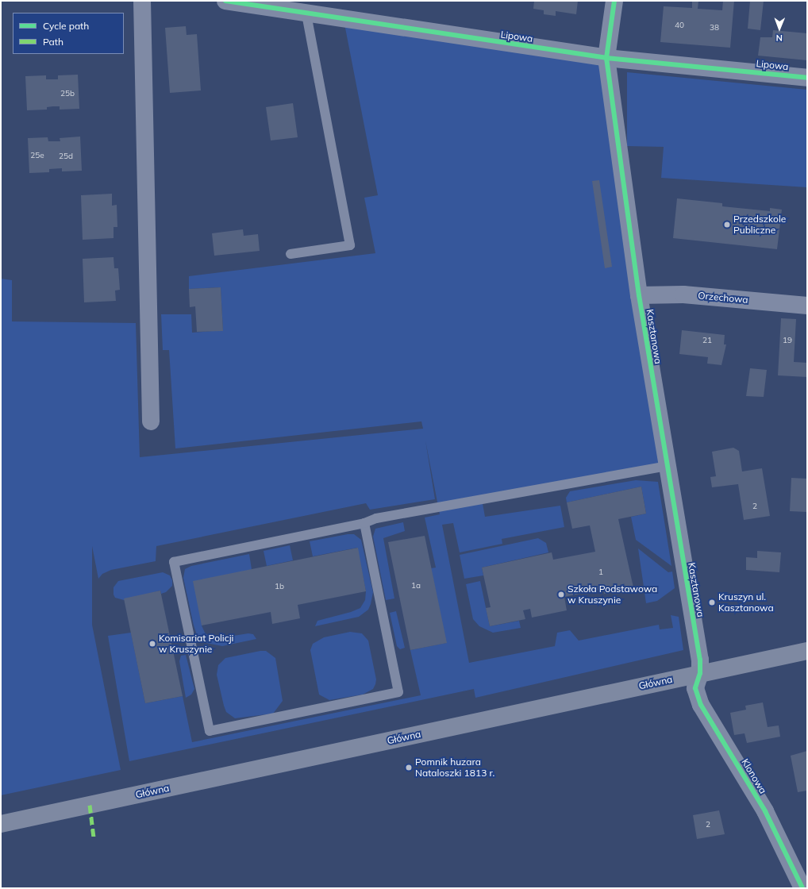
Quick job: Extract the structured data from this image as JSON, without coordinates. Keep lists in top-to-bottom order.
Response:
{
  "streets": {
    "main road": ["Główna"],
    "street": [
      "Lipowa",
      "Orzechowa",
      "Kasztanowa",
      "Klonowa"
    ]
  },
  "crossings": [
    ["Lipowa", "Kasztanowa"],
    ["Orzechowa", "Kasztanowa"],
    ["Kasztanowa", "Główna"],
    ["Kasztanowa", "Klonowa"],
    ["Główna", "Klonowa"]
  ],
  "places": [
    "Przedszkole Publiczne",
    "Szkoła Podstawowa w Kruszynie",
    "Kruszyn ul. Kasztanowa",
    "Komisariat Policji w Kruszynie",
    "Pomnik huzara Nataloszki 1813 r."
  ],
  "house_numbers": [
    "40",
    "38",
    "25b",
    "25e",
    "25d",
    "21",
    "19",
    "2",
    "1",
    "1a",
    "1b",
    "2"
  ],
  "legend": ["Cycle path", "Path"],
  "north": "bottom"
}
